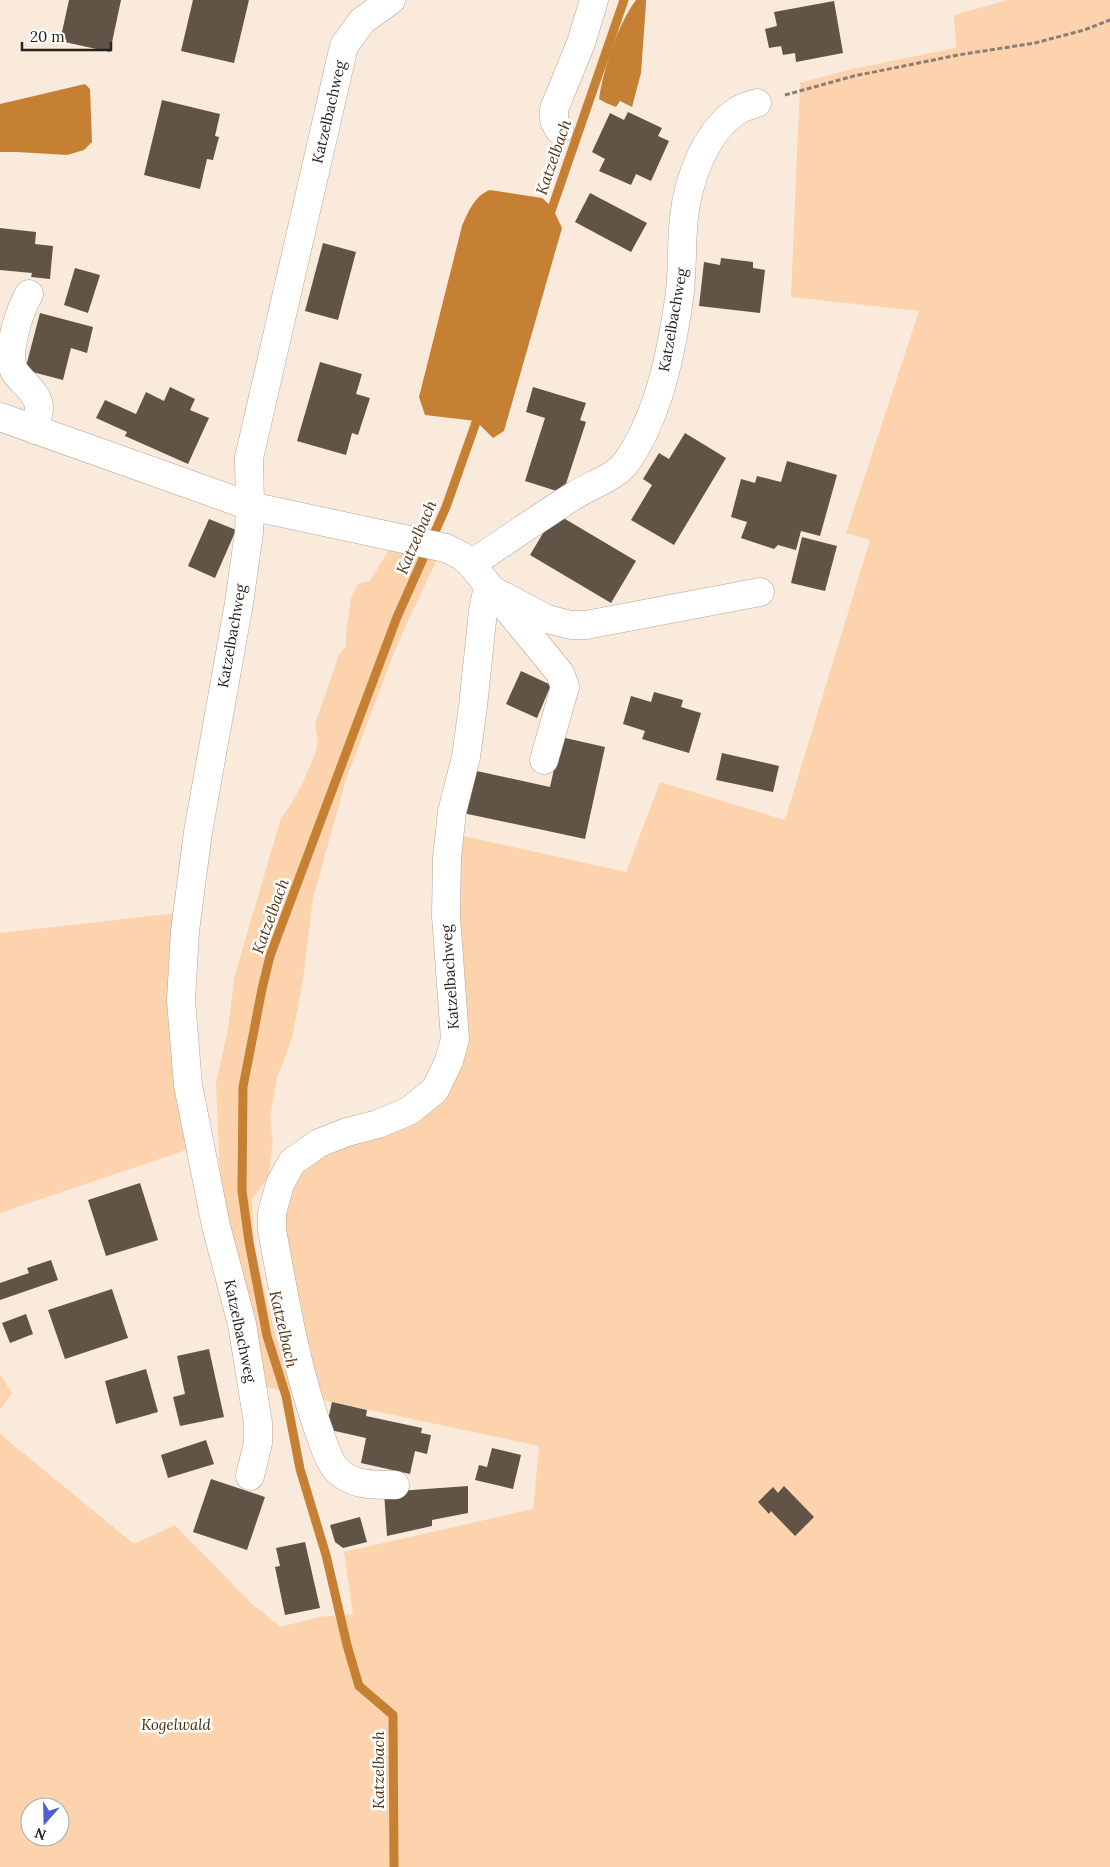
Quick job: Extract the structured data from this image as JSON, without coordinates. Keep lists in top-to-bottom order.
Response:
{
  "streets": {
    "street": ["Katzelbachweg"]
  },
  "water": ["Katzelbach"],
  "parks": ["Kogelwald"],
  "scale_bar": "20 m",
  "north": "bottom"
}
